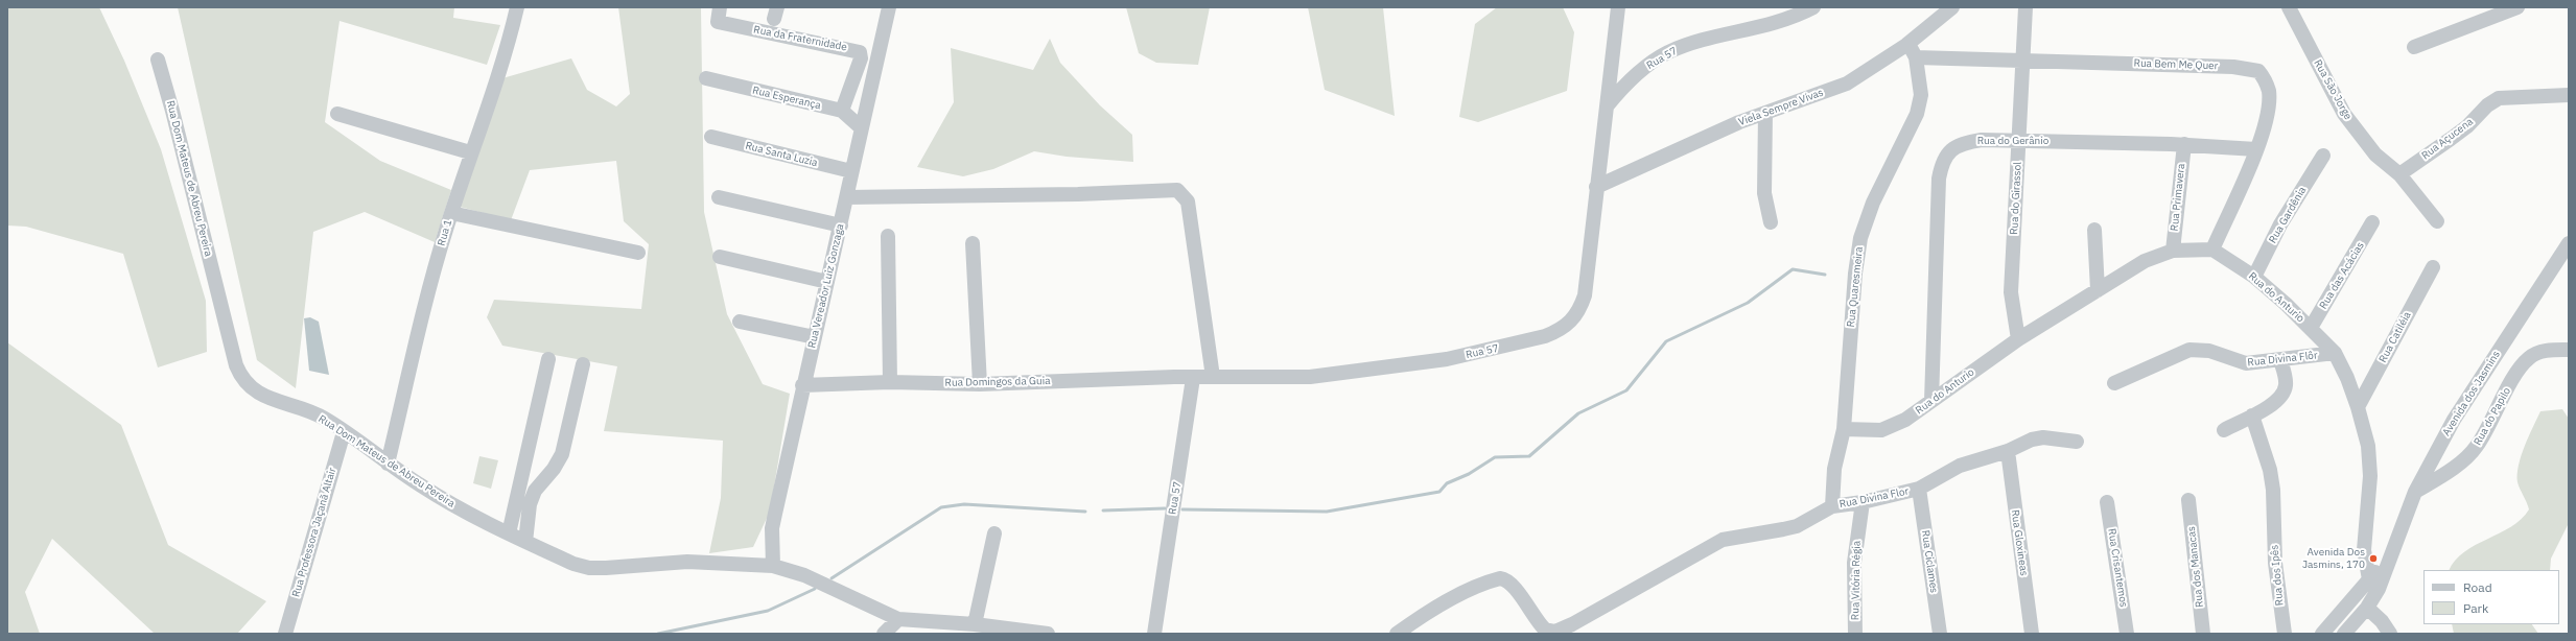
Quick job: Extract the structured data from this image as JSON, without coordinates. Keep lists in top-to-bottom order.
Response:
{
  "streets": {
    "street": [
      "Rua da Fraternidade",
      "Rua 57",
      "Rua Bem Me Quer",
      "Rua São Jorge",
      "Rua Esperança",
      "Viela Sempre Vivas",
      "Rua Açucena",
      "Rua do Gerânio",
      "Rua Santa Luzia",
      "Rua Dom Mateus de Abreu Pereira",
      "Rua Primavera",
      "Rua do Girassol",
      "Rua Gardênia",
      "Rua 1",
      "Rua das Acácias",
      "Rua Vereador Luiz Gonzaga",
      "Rua Quaresmeira",
      "Rua do Anturio",
      "Rua Catiléia",
      "Rua Divina Flôr",
      "Rua Domingos da Guia",
      "Avenida dos Jasmins",
      "Rua do Papilo",
      "Rua Divina Flor",
      "Rua Professora Jaçanã Altair",
      "Rua Gloxineas",
      "Rua Ciclames",
      "Rua dos Manacas",
      "Rua Crisantemos",
      "Rua dos Ipês",
      "Rua Vitória Régia"
    ]
  },
  "crossings": [
    ["Rua da Fraternidade", "Rua Esperança"],
    ["Rua 57", "Viela Sempre Vivas"],
    ["Rua 57", "Rua Domingos da Guia"],
    ["Rua Bem Me Quer", "Rua do Gerânio"],
    ["Rua Bem Me Quer", "Rua do Girassol"],
    ["Rua Bem Me Quer", "Rua Quaresmeira"],
    ["Rua Bem Me Quer", "Rua do Anturio"],
    ["Rua São Jorge", "Rua Açucena"],
    ["Rua Esperança", "Rua Vereador Luiz Gonzaga"],
    ["Rua do Gerânio", "Rua Primavera"],
    ["Rua do Gerânio", "Rua do Girassol"],
    ["Rua do Gerânio", "Rua do Anturio"],
    ["Rua Santa Luzia", "Rua Vereador Luiz Gonzaga"],
    ["Rua Dom Mateus de Abreu Pereira", "Rua 1"],
    ["Rua Dom Mateus de Abreu Pereira", "Rua Vereador Luiz Gonzaga"],
    ["Rua Dom Mateus de Abreu Pereira", "Rua Professora Jaçanã Altair"],
    ["Rua Primavera", "Rua do Anturio"],
    ["Rua do Girassol", "Rua do Anturio"],
    ["Rua Gardênia", "Rua do Anturio"],
    ["Rua das Acácias", "Rua do Anturio"],
    ["Rua Vereador Luiz Gonzaga", "Rua Domingos da Guia"],
    ["Rua Quaresmeira", "Rua do Anturio"],
    ["Rua Quaresmeira", "Rua Divina Flor"],
    ["Rua do Anturio", "Rua Catiléia"],
    ["Rua do Anturio", "Rua Divina Flôr"],
    ["Rua do Anturio", "Avenida dos Jasmins"],
    ["Avenida dos Jasmins", "Rua do Papilo"],
    ["Rua Divina Flor", "Rua Gloxineas"],
    ["Rua Divina Flor", "Rua Ciclames"],
    ["Rua Divina Flor", "Rua Vitória Régia"]
  ],
  "places": ["Avenida Dos Jasmins, 170"],
  "legend": ["Road", "Park"]
}
